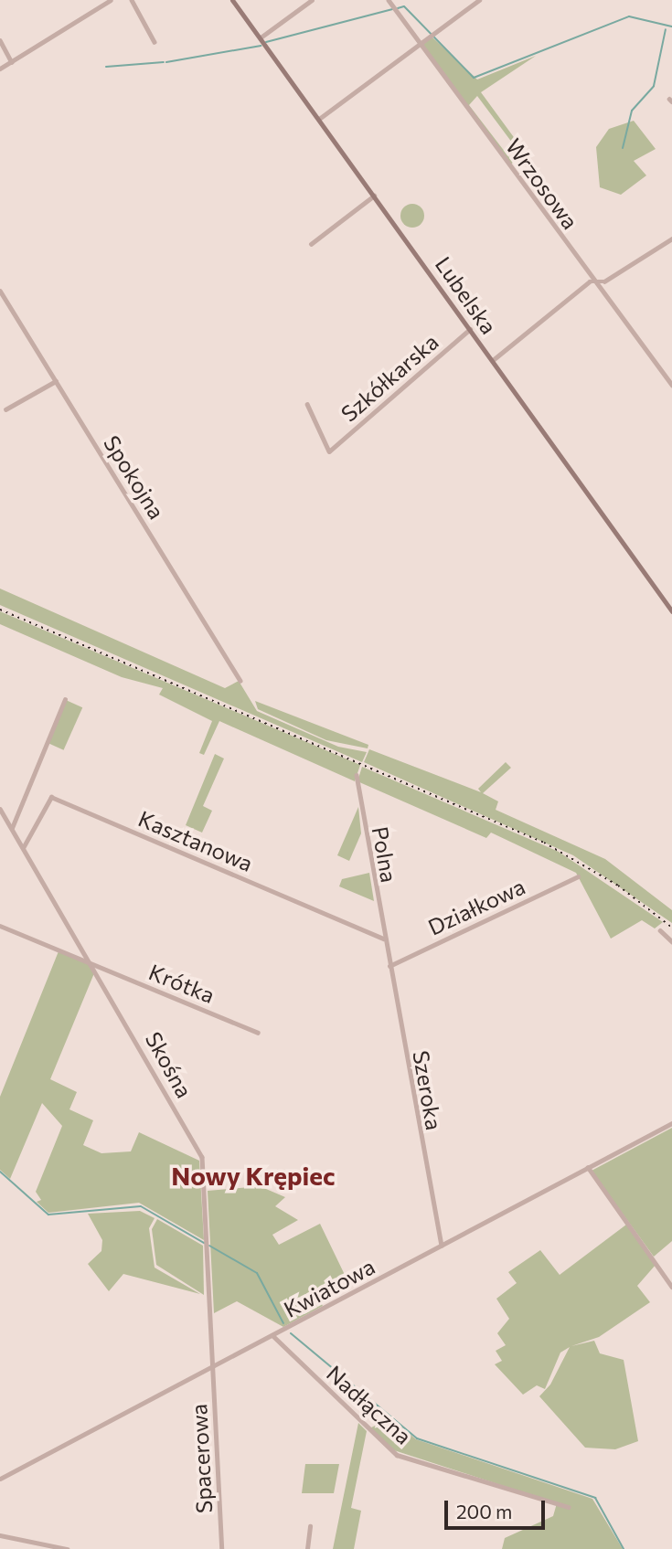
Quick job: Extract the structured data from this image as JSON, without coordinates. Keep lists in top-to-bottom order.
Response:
{
  "streets": {
    "main road": ["Lubelska"],
    "street": [
      "Wrzosowa",
      "Szkółkarska",
      "Spokojna",
      "Kasztanowa",
      "Polna",
      "Działkowa",
      "Krótka",
      "Skośna",
      "Szeroka",
      "Kwiatowa",
      "Nadłączna",
      "Spacerowa"
    ]
  },
  "crossings": [
    ["Lubelska", "Szkółkarska"],
    ["Kasztanowa", "Polna"],
    ["Kasztanowa", "Skośna"],
    ["Kasztanowa", "Szeroka"],
    ["Polna", "Szeroka"],
    ["Działkowa", "Szeroka"],
    ["Krótka", "Skośna"],
    ["Skośna", "Kwiatowa"],
    ["Skośna", "Spacerowa"],
    ["Szeroka", "Kwiatowa"],
    ["Kwiatowa", "Nadłączna"],
    ["Kwiatowa", "Spacerowa"]
  ],
  "districts": ["Nowy Krępiec"],
  "scale_bar": "200 m"
}
